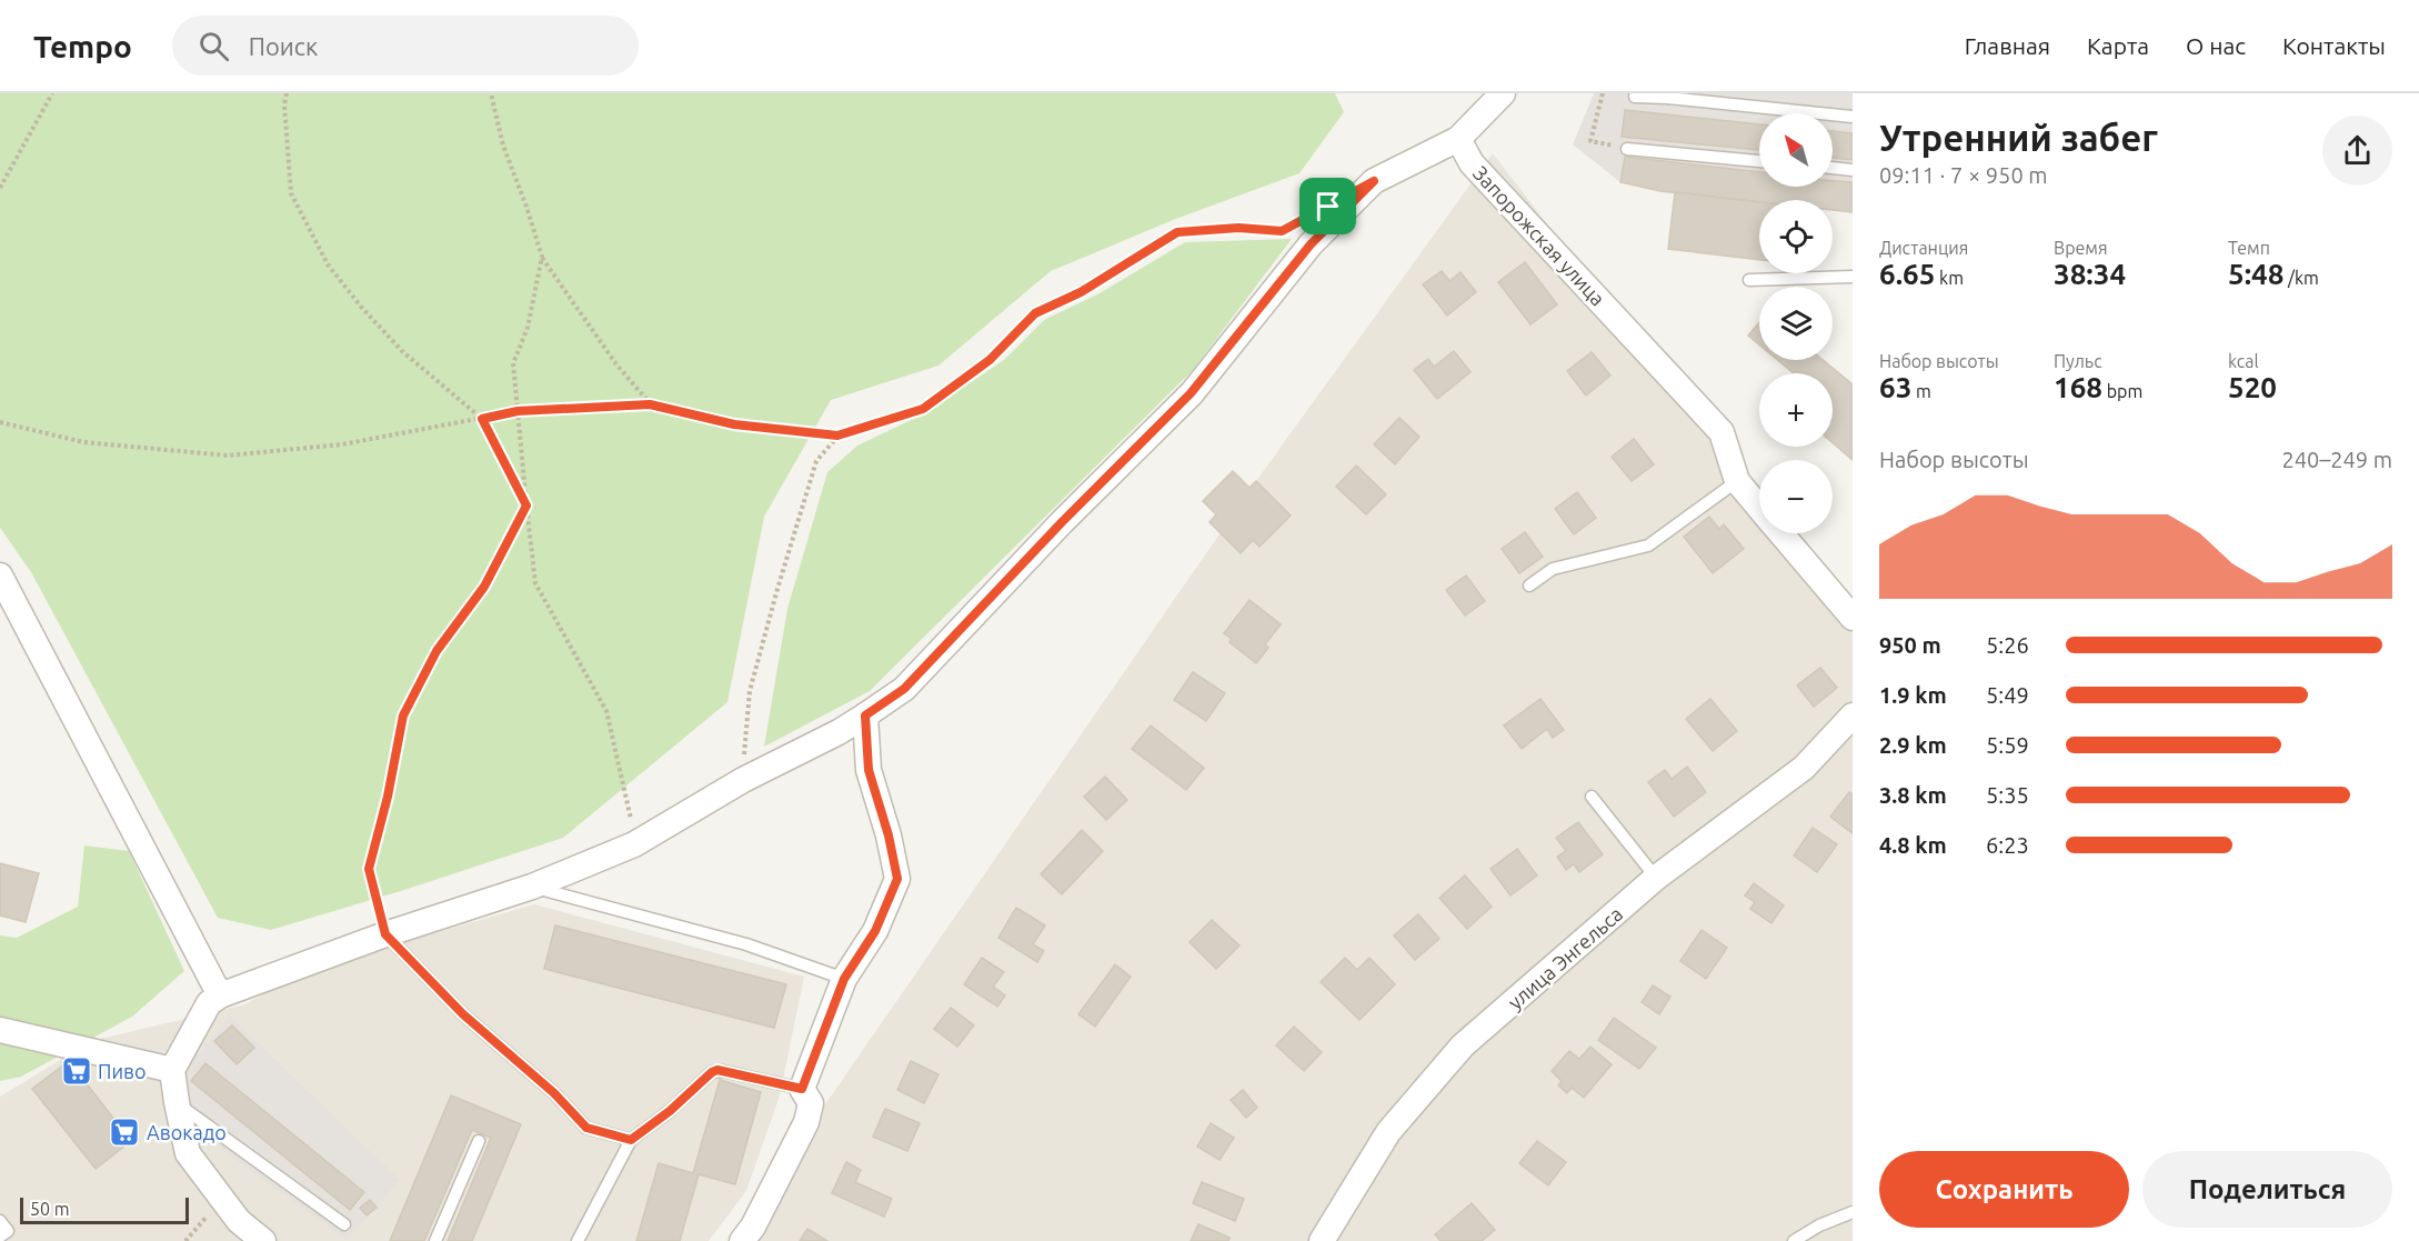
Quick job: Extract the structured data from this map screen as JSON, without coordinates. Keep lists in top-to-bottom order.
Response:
{
  "streets": {
    "street": ["Запорожская улица", "улица Энгельса"]
  },
  "places": {
    "supermarket": ["Пиво", "Авокадо"]
  },
  "scale_bar": "50 m",
  "north": "top left",
  "page": {
    "header": "Tempo",
    "search": "Поиск",
    "nav": [
      "Главная",
      "Карта",
      "О нас",
      "Контакты"
    ],
    "heading": ["Утренний забег", "09:11 · 7 × 950 m"],
    "map_buttons": ["+", "−"],
    "stats": [
      ["Дистанция", "6.65 km"],
      ["Время", "38:34"],
      ["Темп", "5:48 /km"],
      ["Набор высоты", "63 m"],
      ["Пульс", "168 bpm"],
      ["kcal", "520"]
    ],
    "chart": ["Набор высоты", "240–249 m"],
    "list": [
      {
        "name": "950 m",
        "note": "5:26"
      },
      {
        "name": "1.9 km",
        "note": "5:49"
      },
      {
        "name": "2.9 km",
        "note": "5:59"
      },
      {
        "name": "3.8 km",
        "note": "5:35"
      },
      {
        "name": "4.8 km",
        "note": "6:23"
      }
    ],
    "buttons": ["Сохранить", "Поделиться"],
    "scale": "50 m"
  }
}
